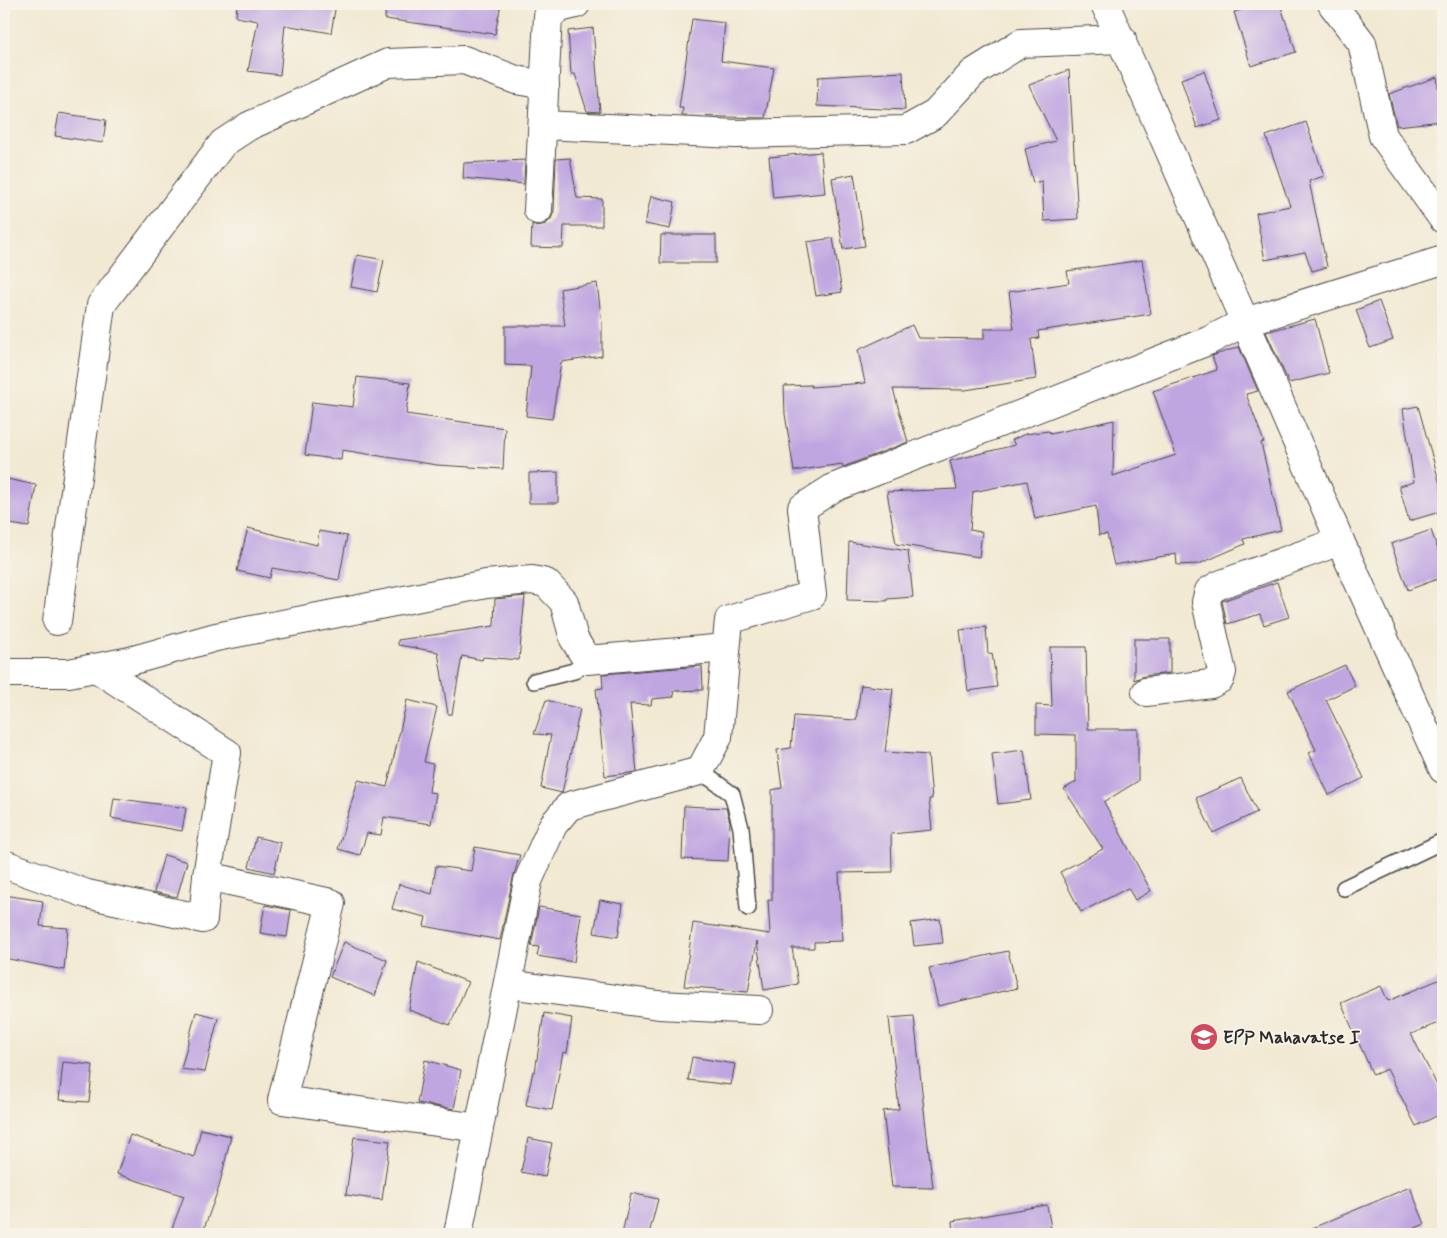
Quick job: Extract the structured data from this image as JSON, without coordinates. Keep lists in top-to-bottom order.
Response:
{
  "places": {
    "school or university": ["EPP Mahavatse I"]
  }
}
